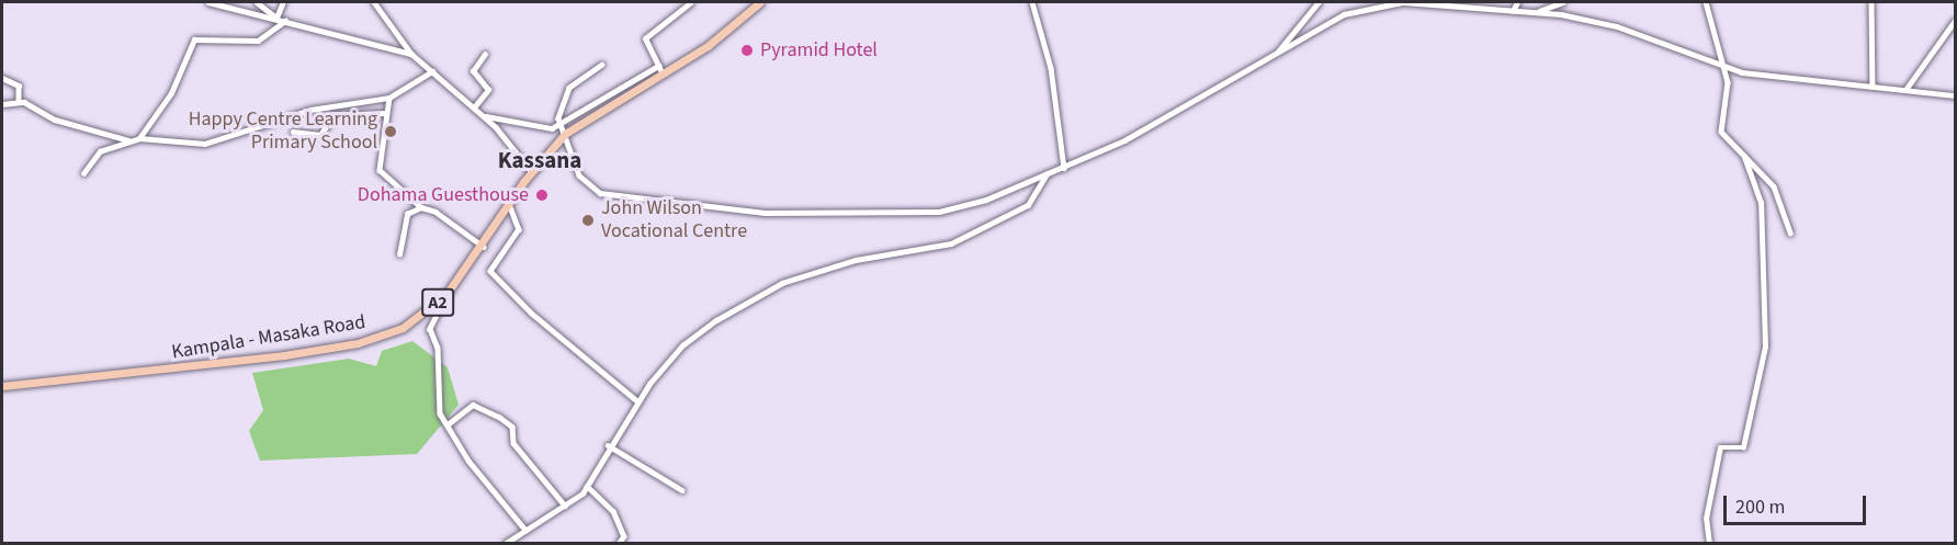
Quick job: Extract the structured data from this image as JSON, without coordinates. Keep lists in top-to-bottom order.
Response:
{
  "streets": {
    "main road": ["A2", "Kampala - Masaka Road"]
  },
  "districts": ["Kassana"],
  "places": [
    "Pyramid Hotel",
    "Happy Centre Learning Primary School",
    "Dohama Guesthouse",
    "John Wilson Vocational Centre"
  ],
  "scale_bar": "200 m"
}
